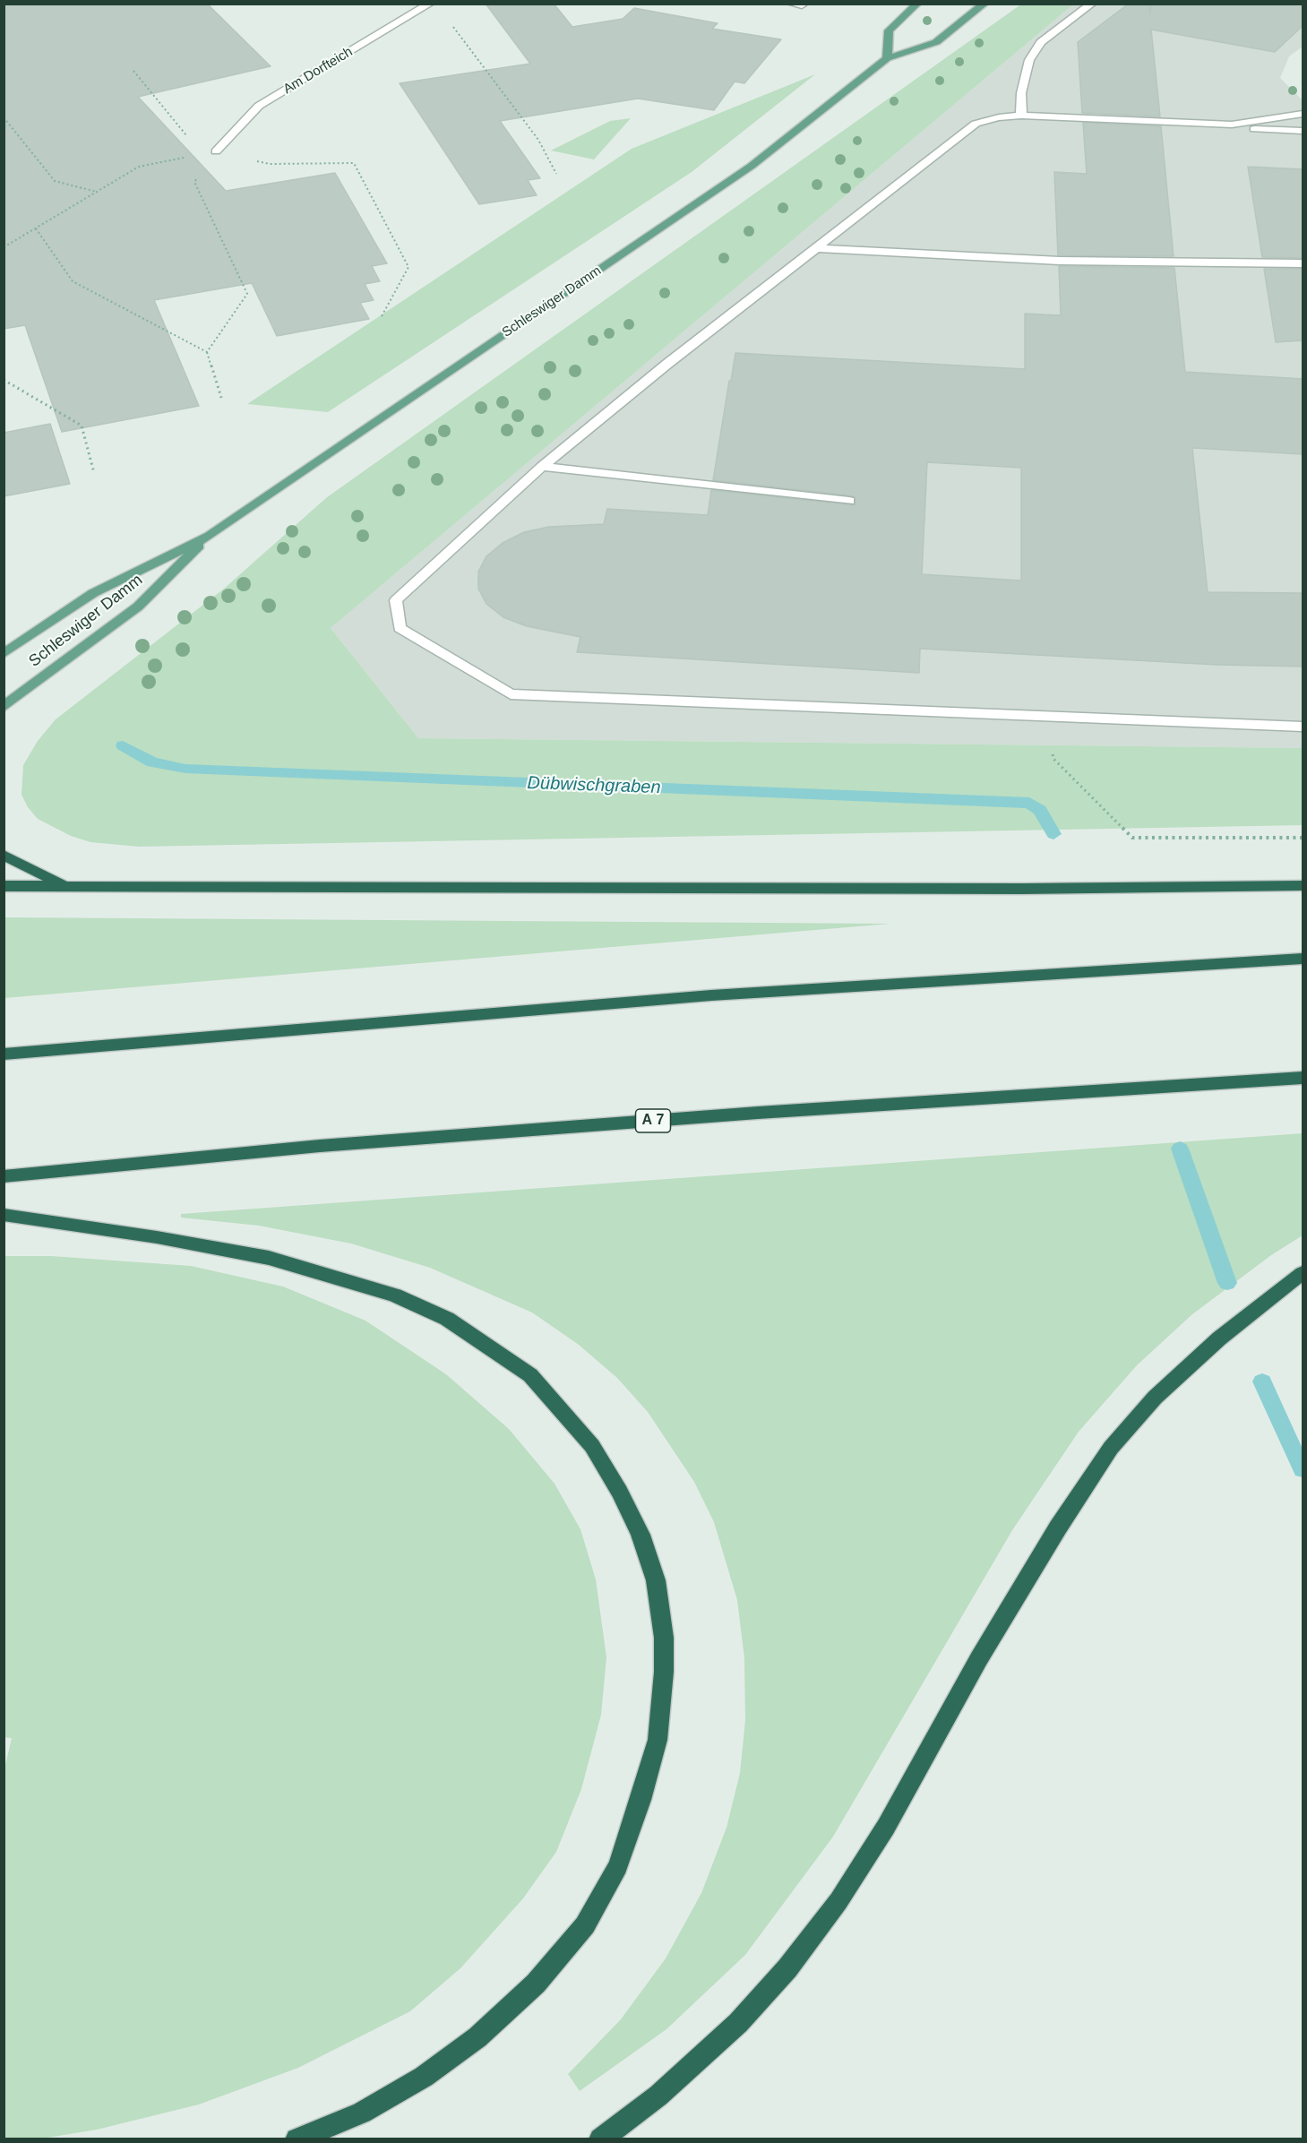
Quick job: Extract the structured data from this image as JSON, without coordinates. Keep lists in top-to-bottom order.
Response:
{
  "streets": {
    "highway": ["A 7"],
    "main road": ["Schleswiger Damm"],
    "street": ["Am Dorfteich"]
  },
  "water": ["Dübwischgraben"]
}
